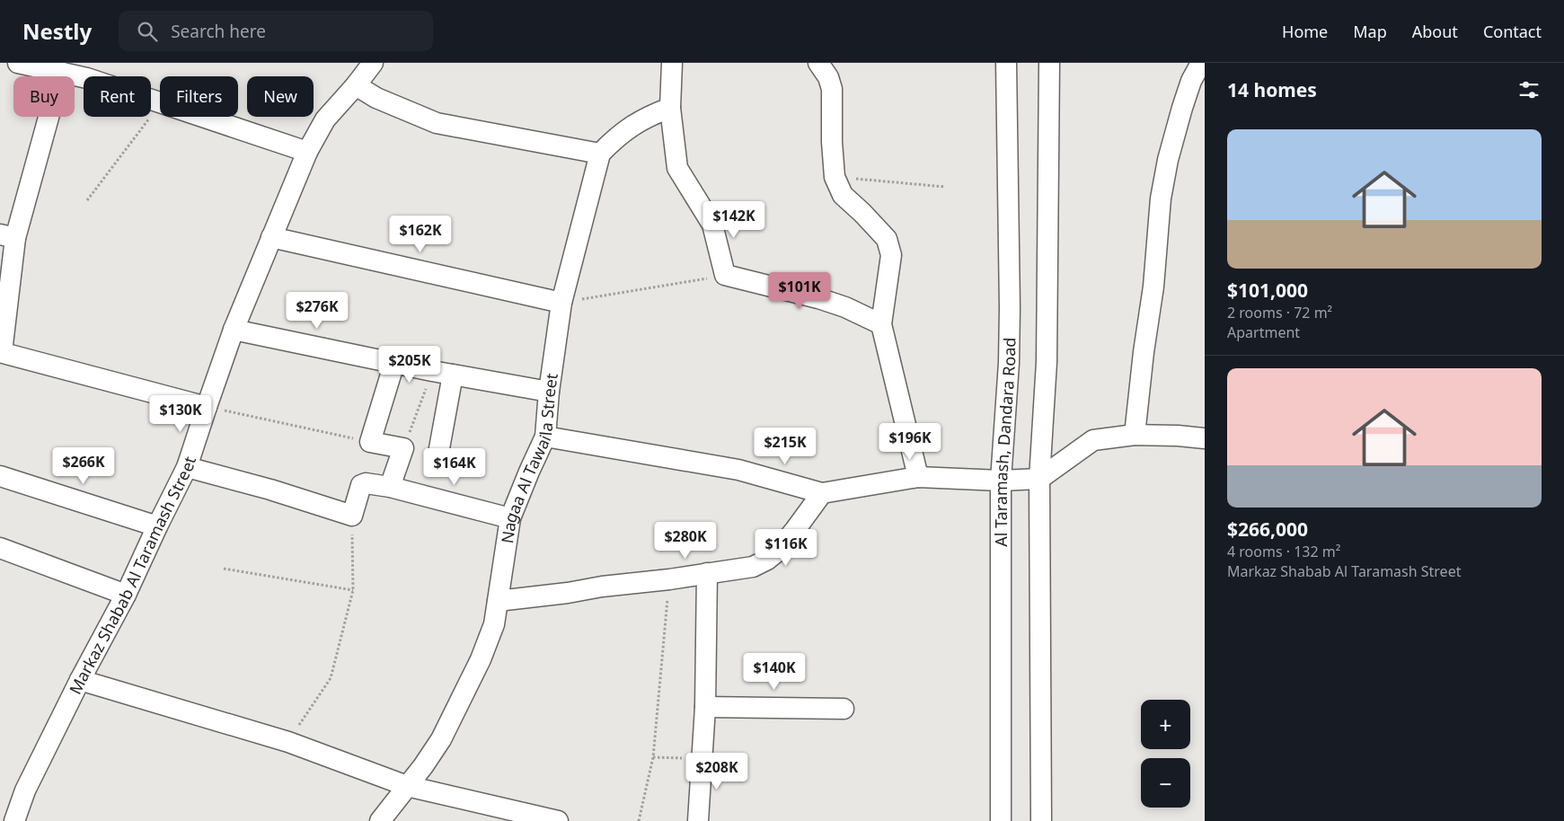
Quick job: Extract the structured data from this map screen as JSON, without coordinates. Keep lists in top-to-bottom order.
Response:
{
  "streets": {
    "street": ["Al Taramash, Dandara Road", "Nagaa Al Tawaila Street", "Markaz Shabab Al Taramash Street"]
  },
  "page": {
    "header": "Nestly",
    "search": "Search here",
    "nav": [
      "Home",
      "Map",
      "About",
      "Contact"
    ],
    "heading": "14 homes",
    "chip": [
      "Buy",
      "Rent",
      "Filters",
      "New"
    ],
    "list": [
      {
        "name": "$101,000",
        "note": "2 rooms · 72 m² · Apartment"
      },
      {
        "name": "$266,000",
        "note": "4 rooms · 132 m² · Markaz Shabab Al Taramash Street"
      }
    ],
    "price": [
      "$142K",
      "$162K",
      "$101K",
      "$276K",
      "$205K",
      "$130K",
      "$196K",
      "$215K",
      "$266K",
      "$164K",
      "$280K",
      "$116K",
      "$140K",
      "$208K"
    ],
    "map_buttons": ["+", "−"]
  }
}
